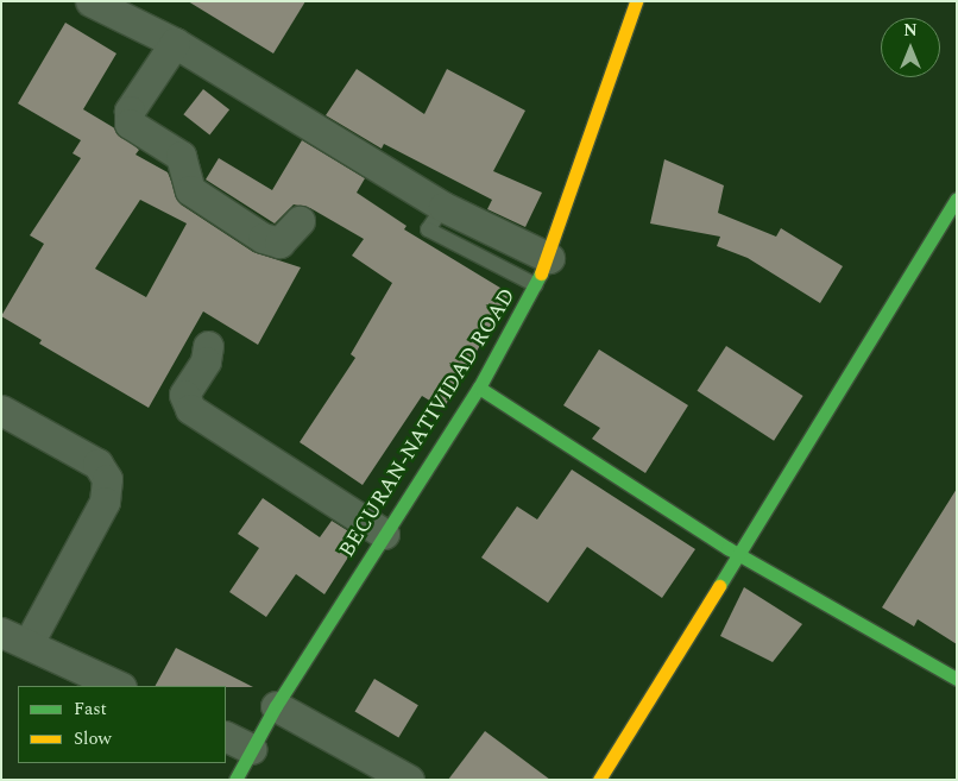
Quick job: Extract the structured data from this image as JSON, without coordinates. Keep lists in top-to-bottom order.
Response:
{
  "streets": {
    "street": ["BECURAN-NATIVIDAD ROAD"]
  },
  "legend": ["Fast", "Slow"],
  "north": "top"
}
